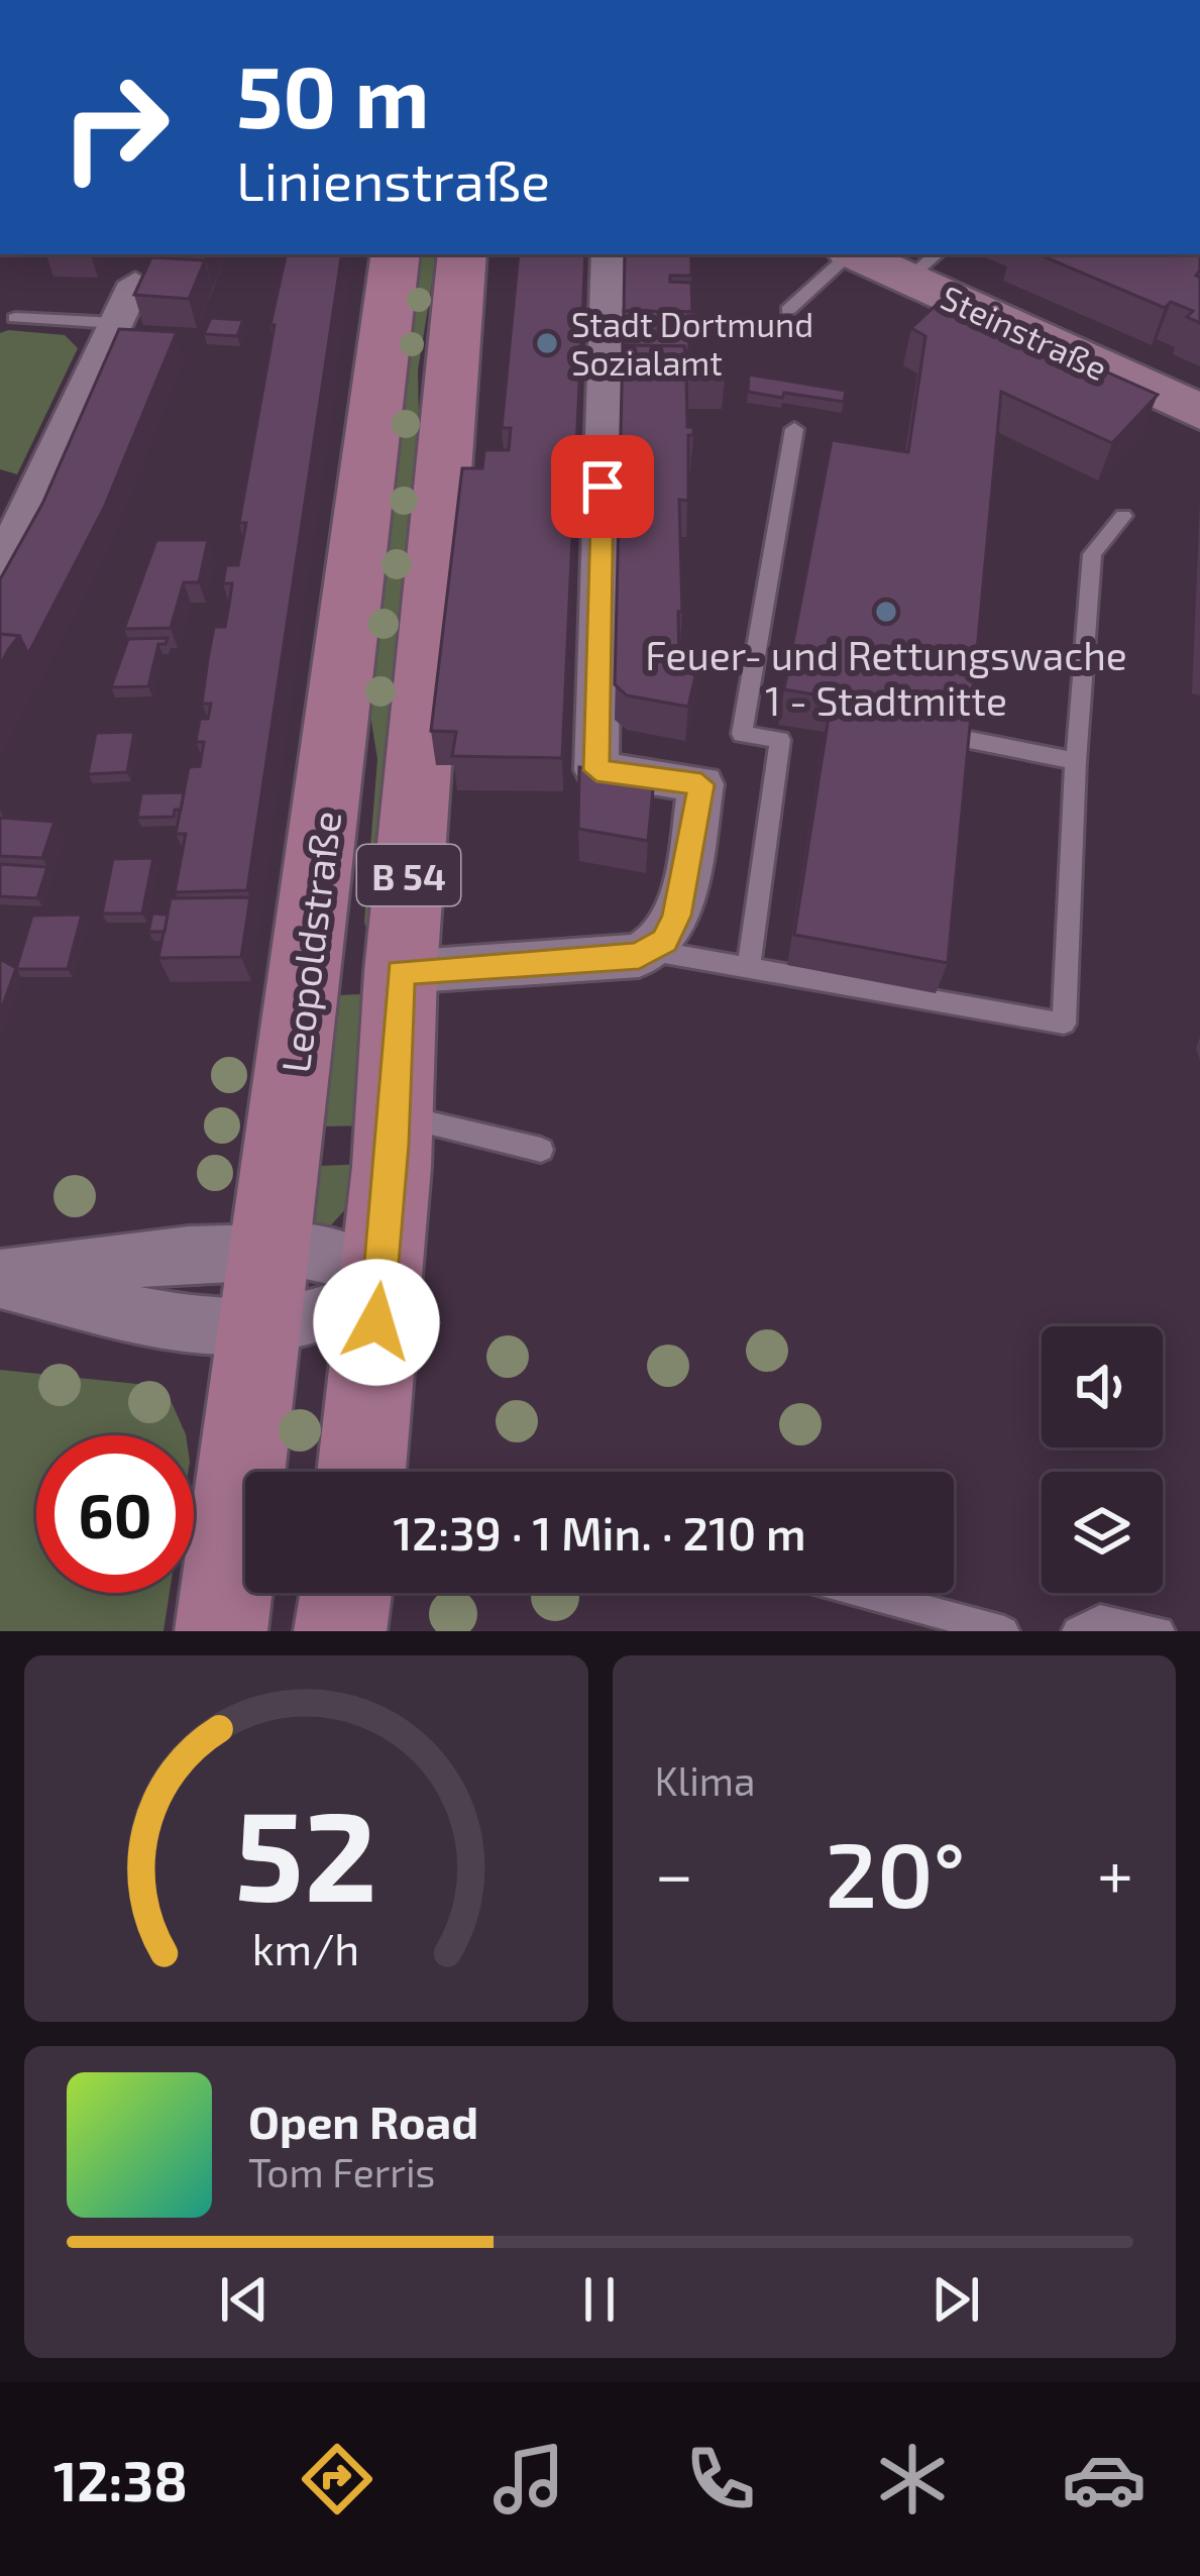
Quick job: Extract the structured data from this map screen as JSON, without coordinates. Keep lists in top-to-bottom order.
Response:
{
  "streets": {
    "main road": ["Steinstraße", "B 54", "Leopoldstraße"]
  },
  "places": ["Stadt Dortmund Sozialamt", "Feuer- und Rettungswache 1 - Stadtmitte"],
  "page": {
    "turn": ["50 m", "Linienstraße"],
    "limit": "60",
    "trip": "12:39 · 1 Min. · 210 m",
    "tile": "Klima",
    "heat": ["−", "20°", "+"],
    "song": ["Open Road", "Tom Ferris"],
    "tabs": "12:38",
    "gauge": ["52", "km/h"]
  }
}
